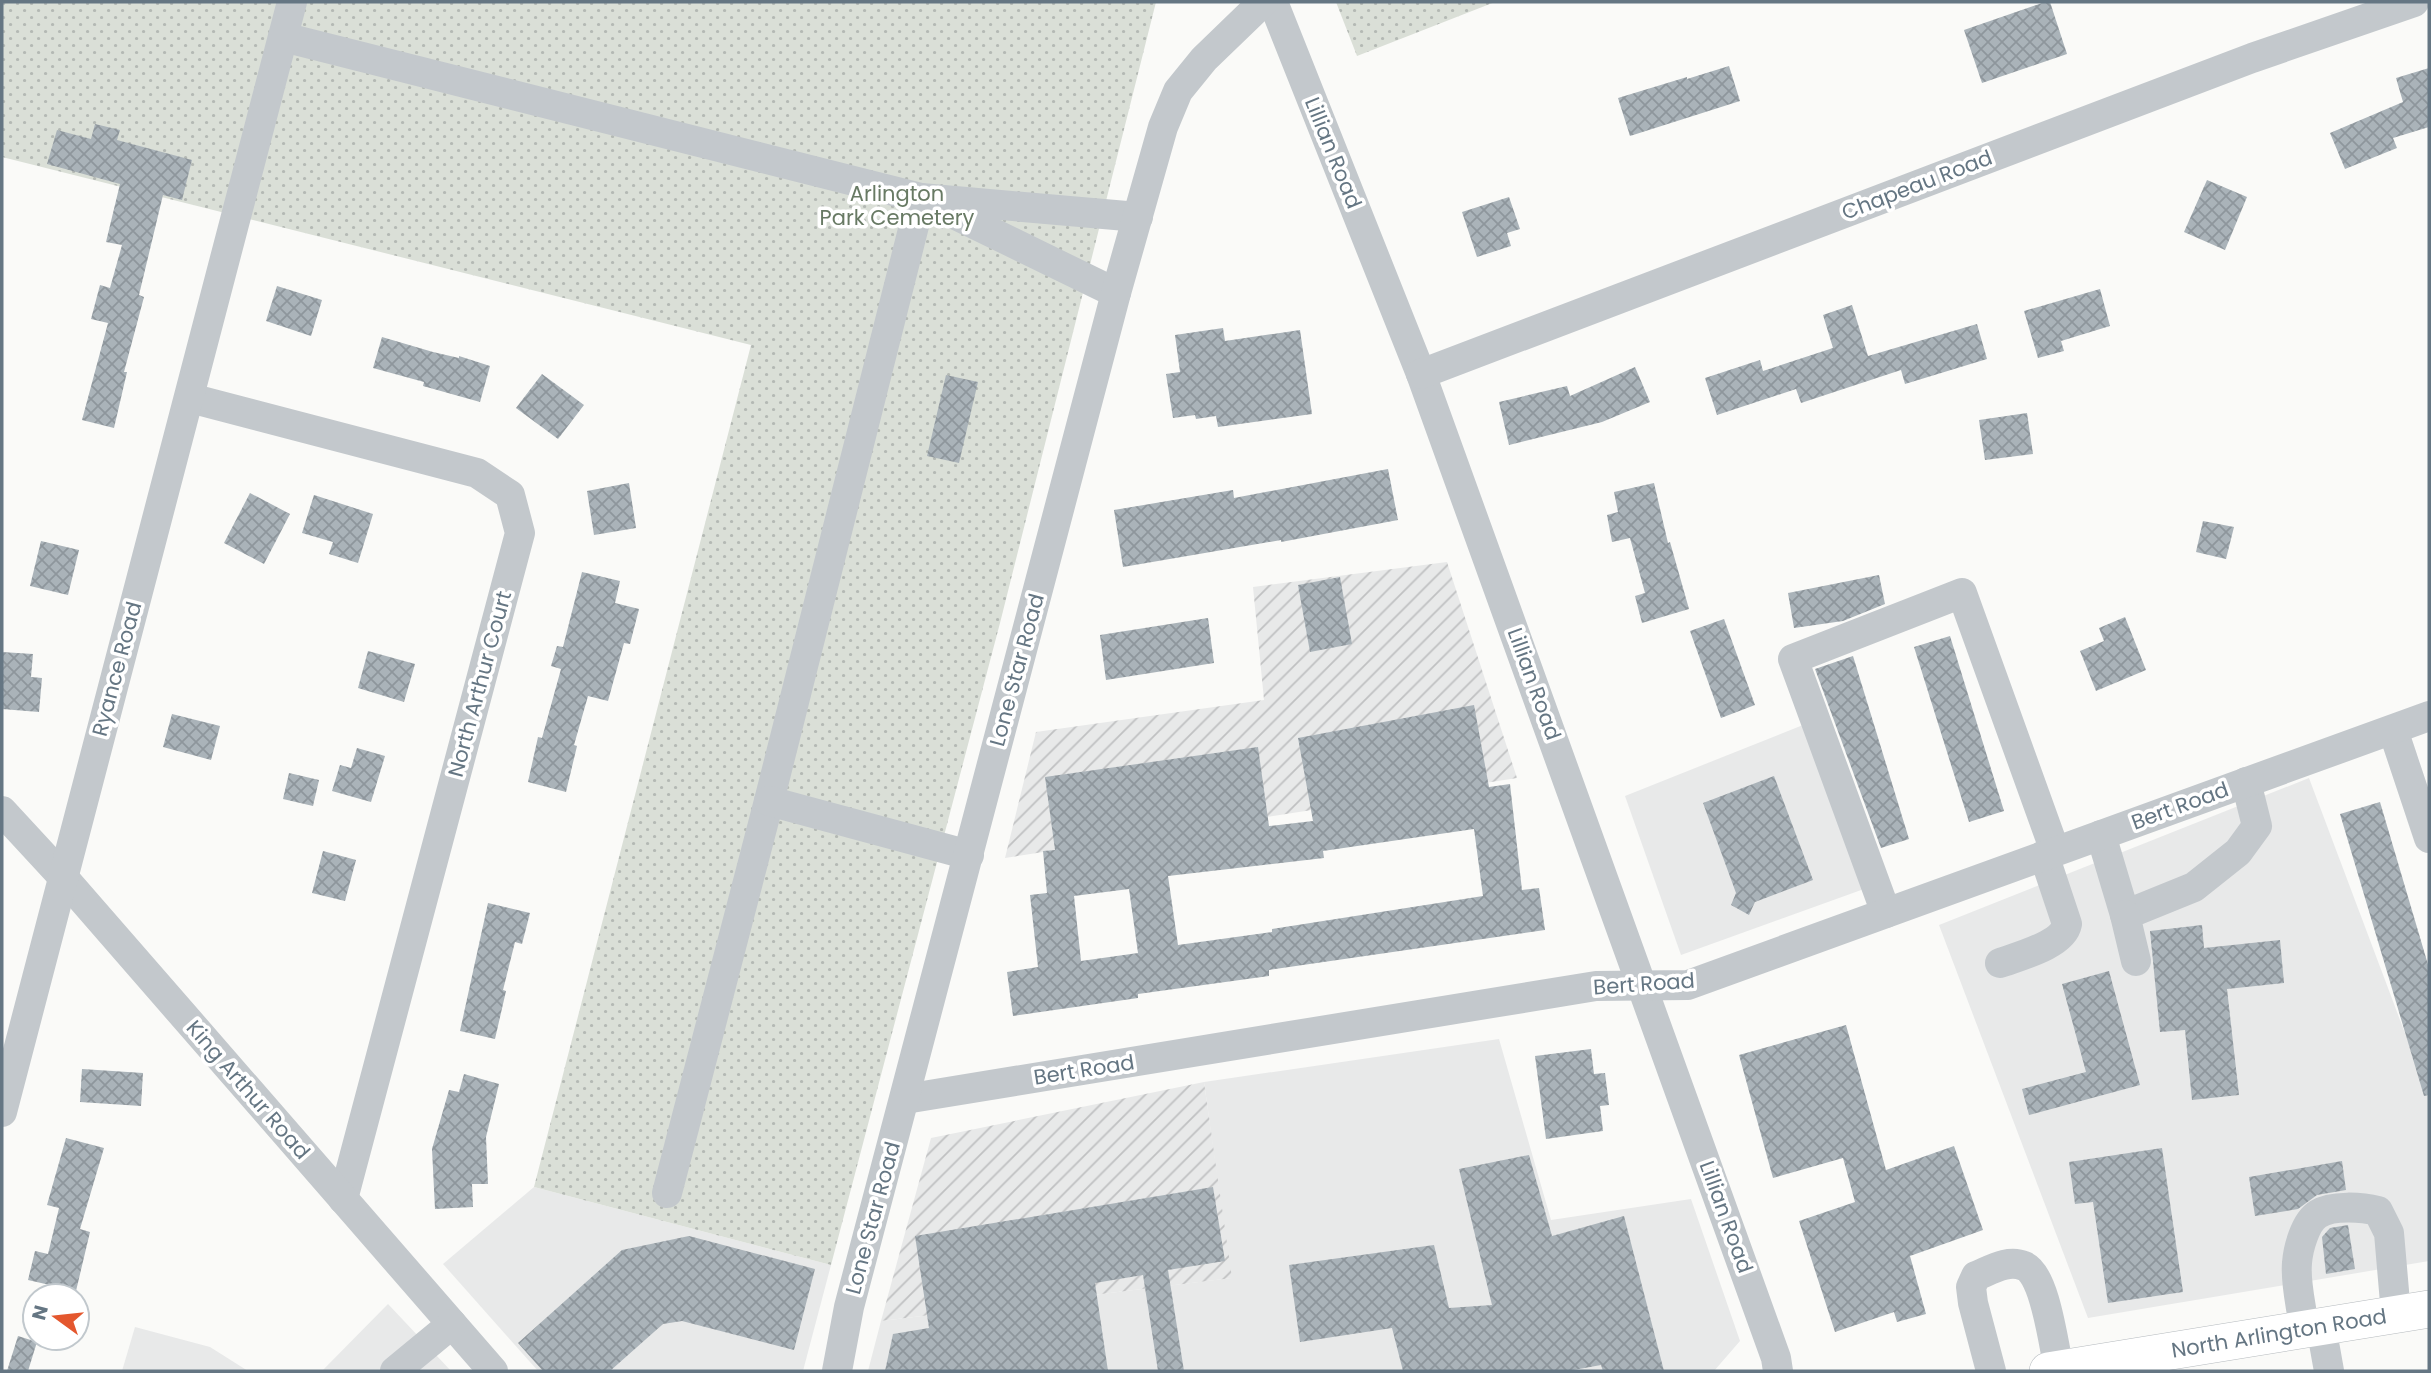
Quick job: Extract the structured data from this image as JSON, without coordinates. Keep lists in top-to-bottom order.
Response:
{
  "streets": {
    "main road": ["North Arlington Road"],
    "street": [
      "Lillian Road",
      "Chapeau Road",
      "Ryance Road",
      "Lone Star Road",
      "North Arthur Court",
      "Bert Road",
      "King Arthur Road"
    ]
  },
  "crossings": [
    ["Lillian Road", "Chapeau Road"],
    ["Lillian Road", "Bert Road"],
    ["Ryance Road", "North Arthur Court"],
    ["Ryance Road", "King Arthur Road"],
    ["Lone Star Road", "Bert Road"],
    ["North Arthur Court", "King Arthur Road"]
  ],
  "parks": ["Arlington Park Cemetery"],
  "north": "left"
}
